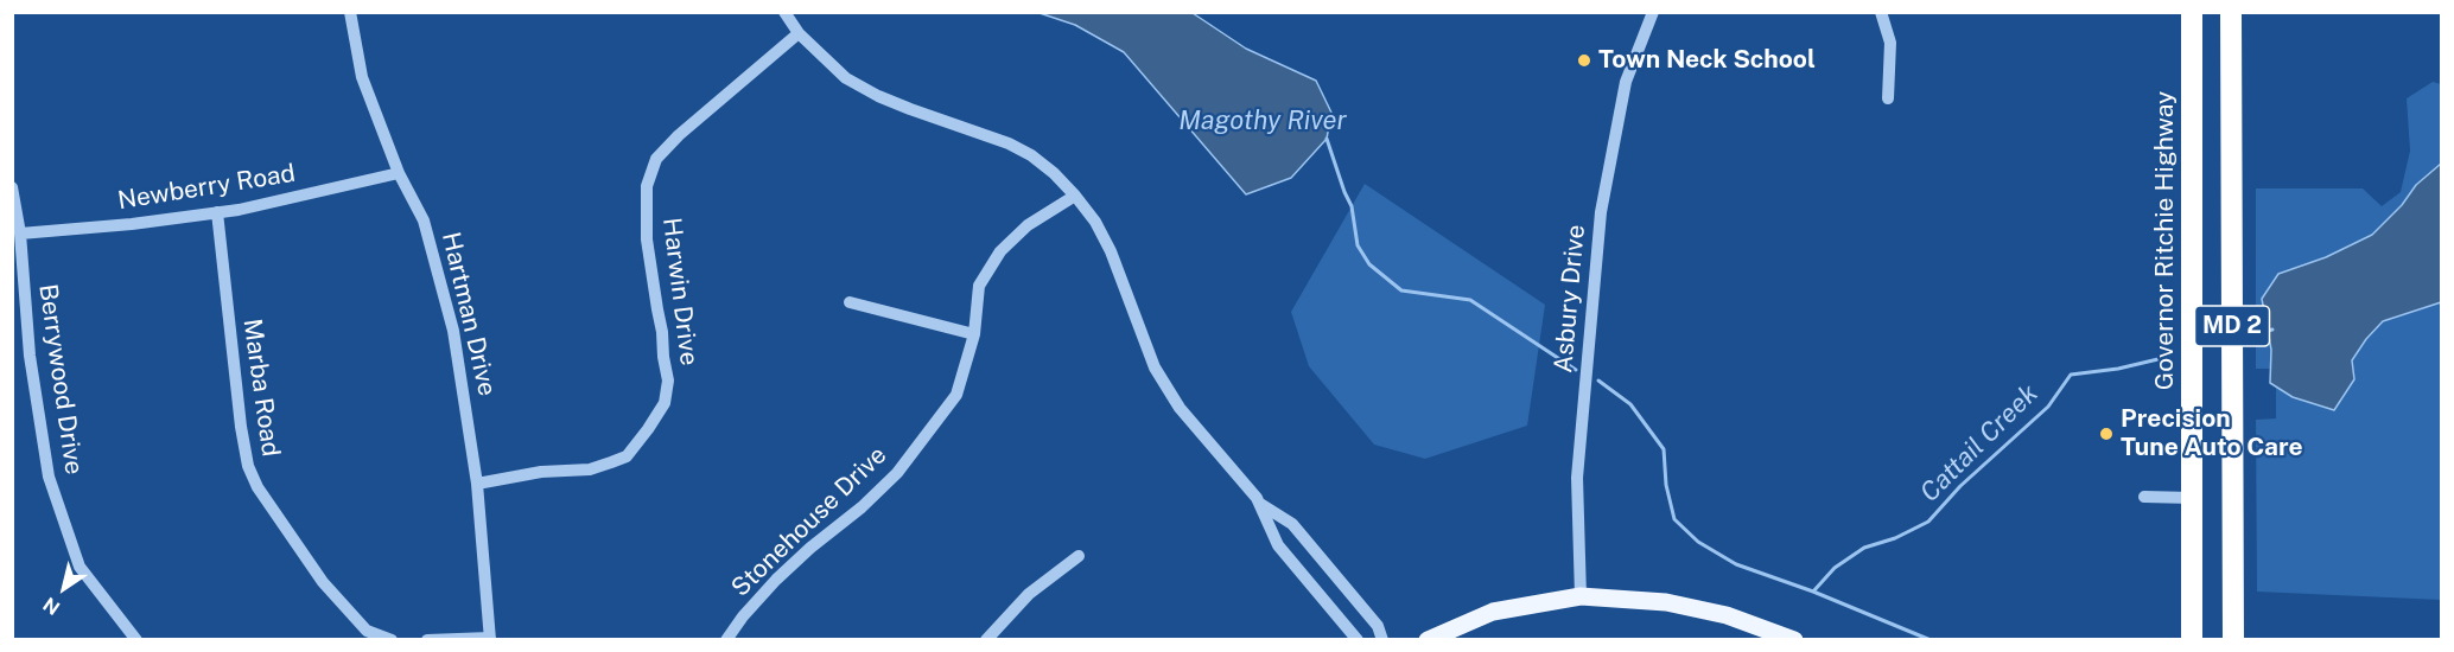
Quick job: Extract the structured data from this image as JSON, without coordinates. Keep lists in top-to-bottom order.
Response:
{
  "streets": {
    "highway": ["Governor Ritchie Highway", "MD 2"],
    "street": [
      "Newberry Road",
      "Harwin Drive",
      "Asbury Drive",
      "Hartman Drive",
      "Berrywood Drive",
      "Marba Road",
      "Stonehouse Drive"
    ]
  },
  "crossings": [
    ["Newberry Road", "Hartman Drive"],
    ["Newberry Road", "Berrywood Drive"],
    ["Newberry Road", "Marba Road"],
    ["Harwin Drive", "Hartman Drive"]
  ],
  "water": ["Magothy River", "Cattail Creek"],
  "places": ["Town Neck School", "Precision Tune Auto Care"],
  "north": "bottom left"
}
